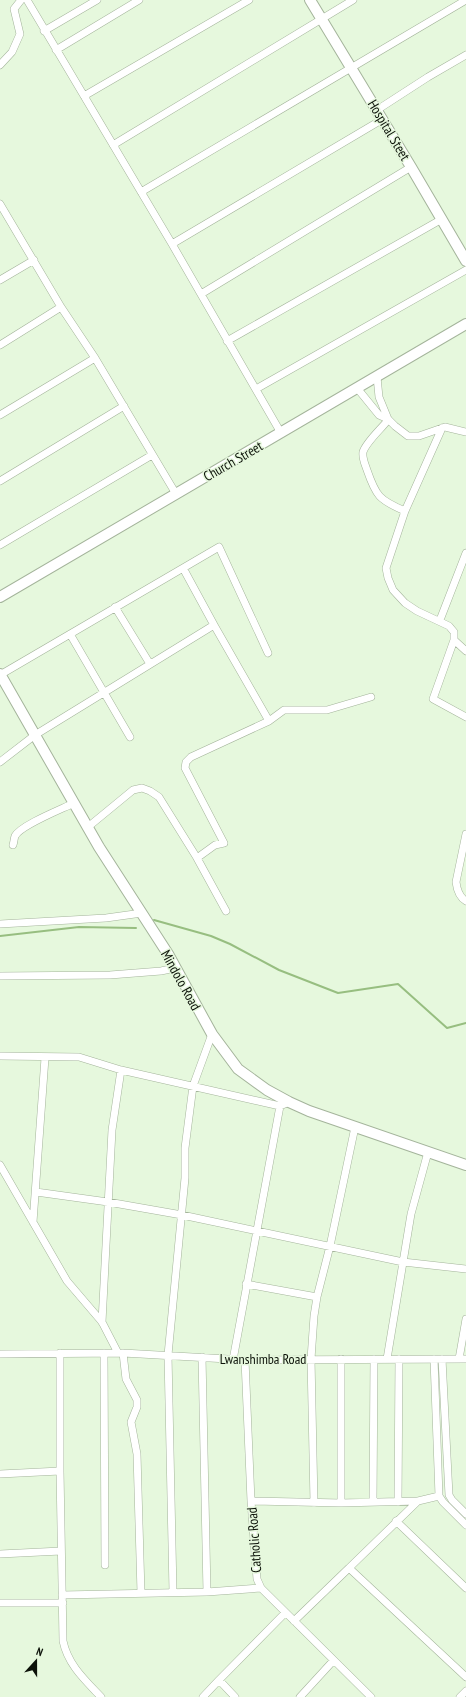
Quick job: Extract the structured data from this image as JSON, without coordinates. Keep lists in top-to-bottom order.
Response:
{
  "streets": {
    "street": [
      "Hospital Steet",
      "Church Street",
      "Mindolo Road",
      "Lwanshimba Road",
      "Catholic Road"
    ]
  },
  "crossings": [
    ["Lwanshimba Road", "Catholic Road"]
  ],
  "north": "top"
}
